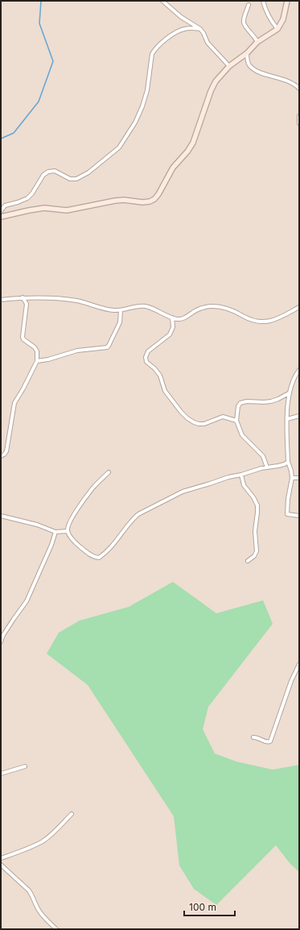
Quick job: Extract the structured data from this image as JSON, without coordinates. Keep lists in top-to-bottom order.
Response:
{
  "scale_bar": "100 m"
}
